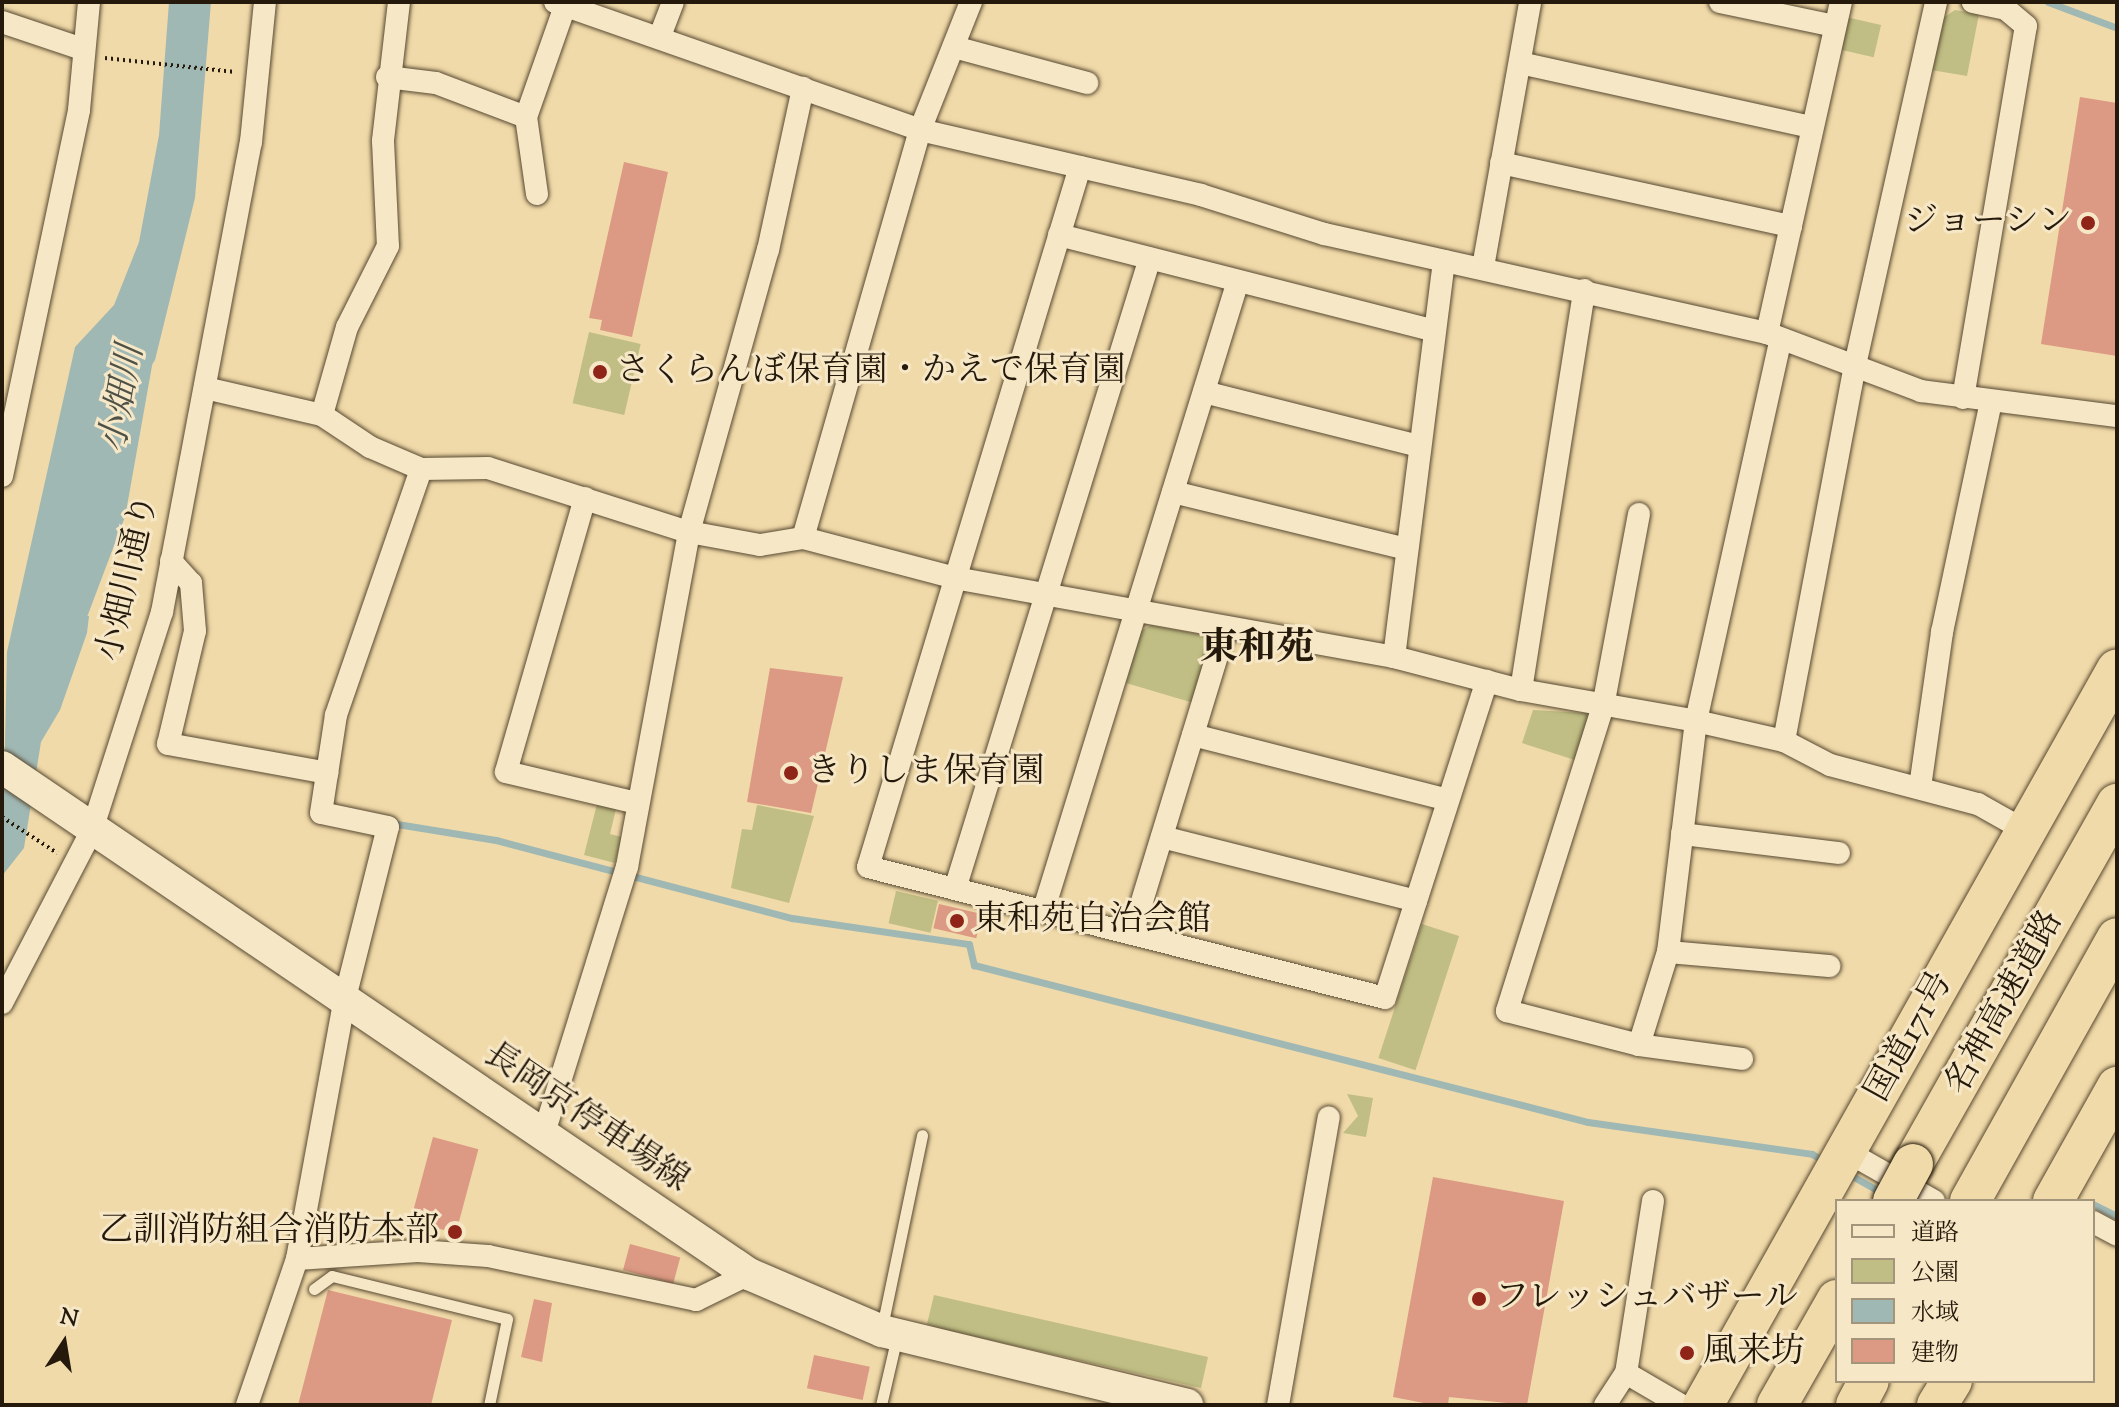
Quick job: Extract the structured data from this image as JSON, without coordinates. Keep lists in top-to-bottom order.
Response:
{
  "streets": {
    "highway": ["名神高速道路", "国道171号"],
    "main road": ["長岡京停車場線"],
    "street": ["小畑川通り"]
  },
  "crossings": [
    ["小畑川通り", "長岡京停車場線"]
  ],
  "districts": ["東和苑"],
  "water": ["小畑川"],
  "places": [
    "ジョーシン",
    "さくらんぼ保育園・かえで保育園",
    "きりしま保育園",
    "東和苑自治会館",
    "乙訓消防組合消防本部",
    "フレッシュバザール",
    "風来坊"
  ],
  "legend": [
    "道路",
    "公園",
    "水域",
    "建物"
  ],
  "north": "top"
}
